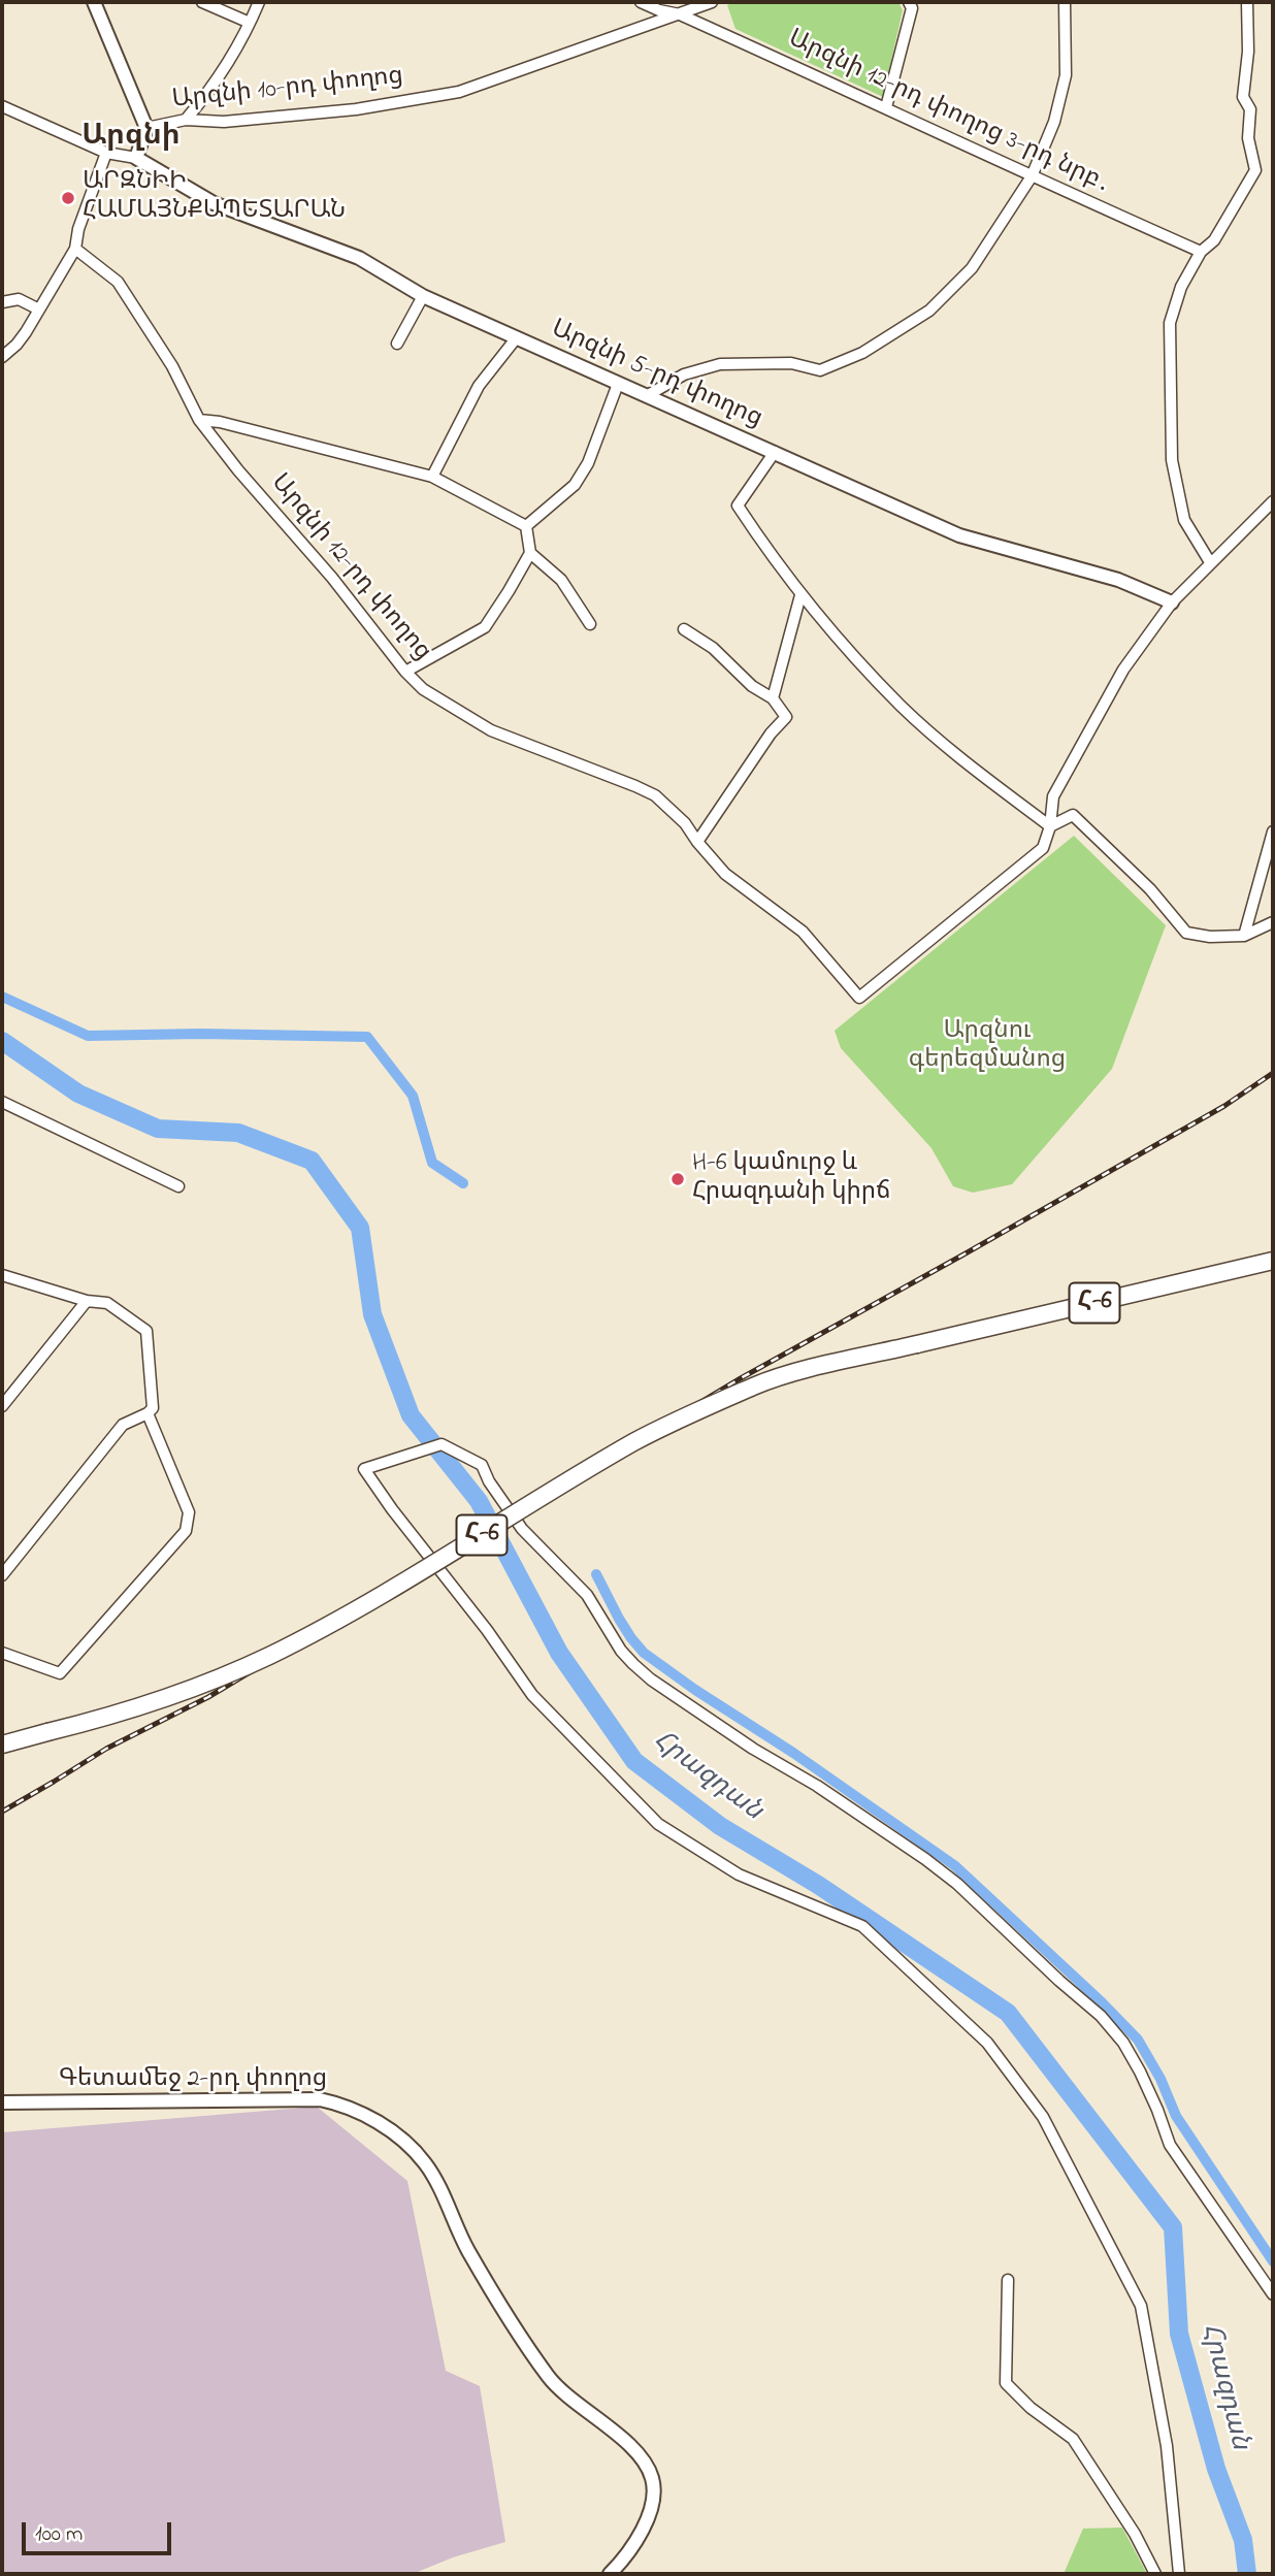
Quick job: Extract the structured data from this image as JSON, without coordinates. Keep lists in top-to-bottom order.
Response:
{
  "streets": {
    "main road": ["Հ-6"],
    "street": [
      "Արզնի 10-րդ փողոց",
      "Արզնի 12-րդ փողոց 3-րդ նրբ․",
      "Արզնի 5-րդ փողոց",
      "Արզնի 12-րդ փողոց",
      "Գետամեջ 2-րդ փողոց"
    ]
  },
  "crossings": [
    ["Արզնի 10-րդ փողոց", "Արզնի 12-րդ փողոց 3-րդ նրբ․"]
  ],
  "districts": ["Արզնի"],
  "water": ["Հրազդան"],
  "parks": ["Արզնու գերեզմանոց"],
  "places": ["ԱՐԶՆԻԻ ՀԱՄԱՅՆՔԱՊԵՏԱՐԱՆ", "H-6 կամուրջ և Հրազդանի կիրճ"],
  "scale_bar": "100 m"
}
